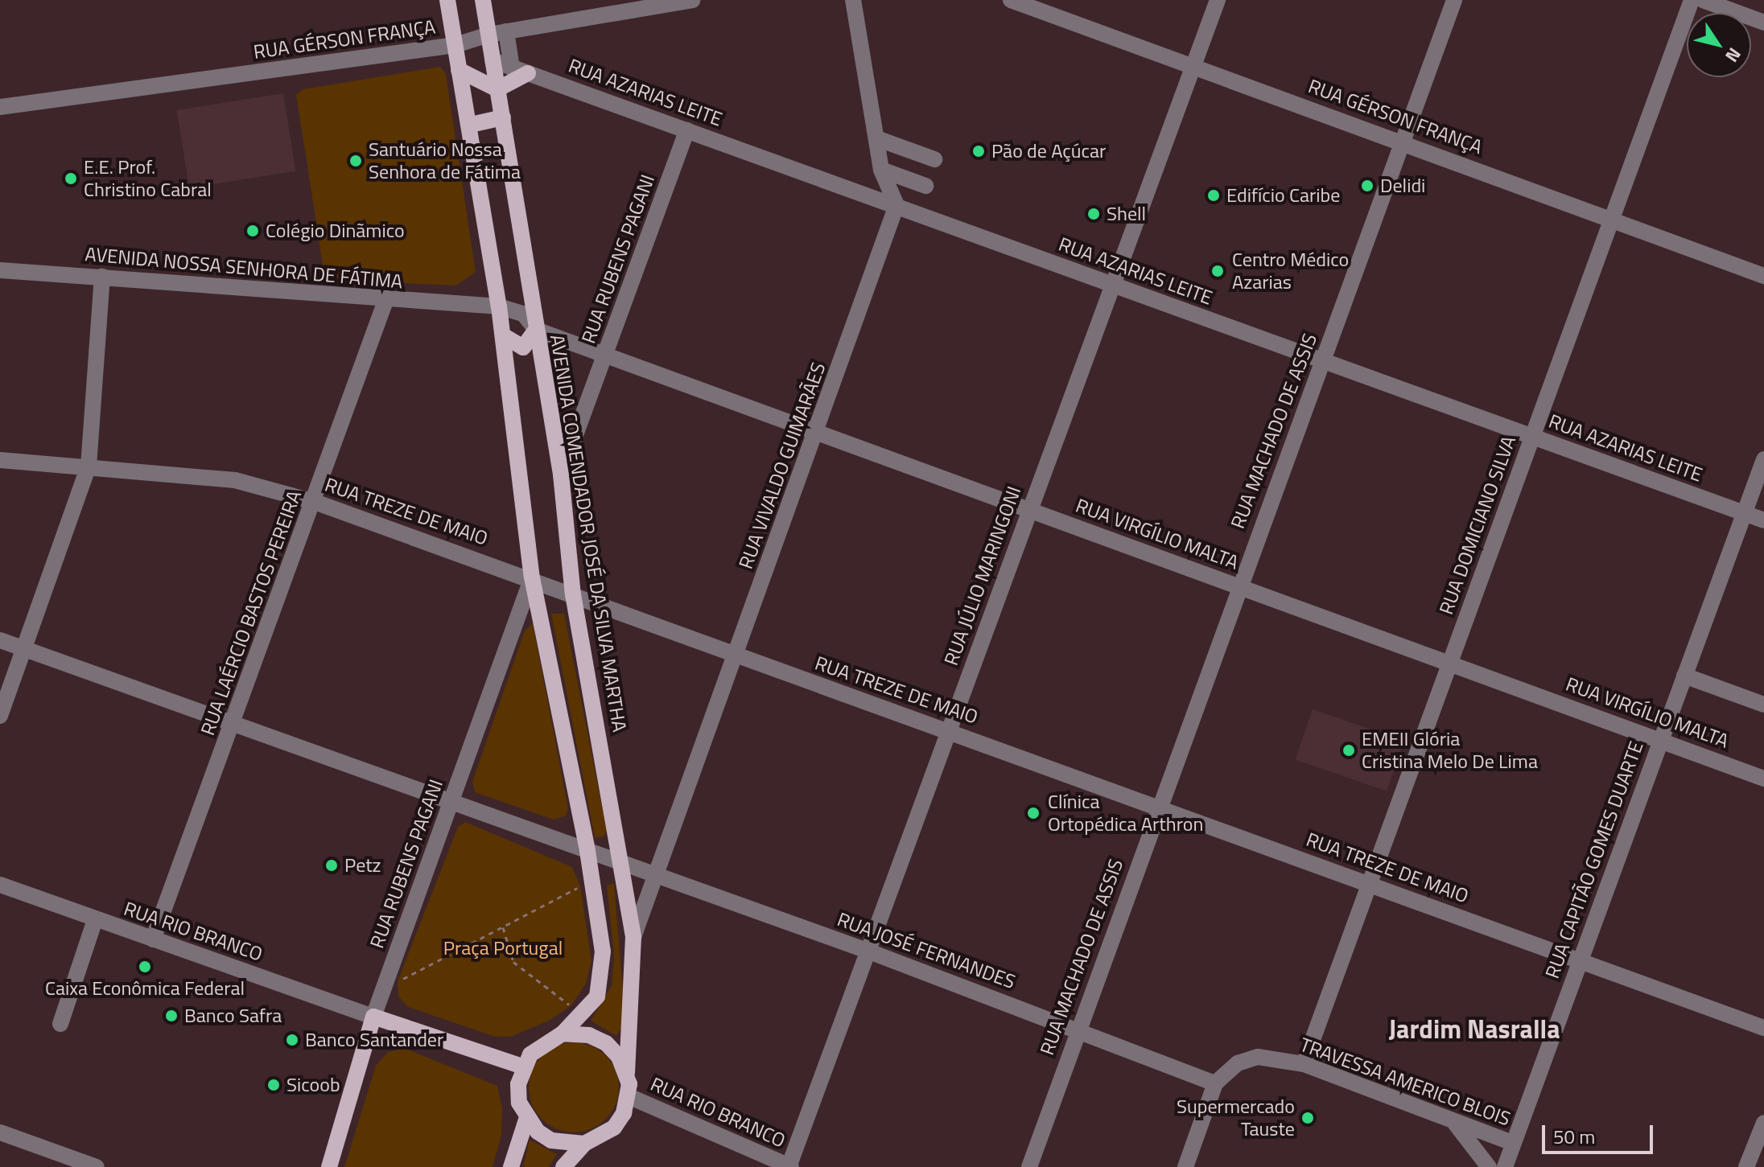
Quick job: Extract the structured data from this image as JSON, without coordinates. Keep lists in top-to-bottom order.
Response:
{
  "streets": {
    "main road": ["RUA RUBENS PAGANI", "AVENIDA COMENDADOR JOSÉ DA SILVA MARTHA"],
    "street": [
      "RUA GÉRSON FRANÇA",
      "RUA AZARIAS LEITE",
      "AVENIDA NOSSA SENHORA DE FÁTIMA",
      "RUA MACHADO DE ASSIS",
      "RUA VIVALDO GUIMARÃES",
      "RUA TREZE DE MAIO",
      "RUA DOMICIANO SILVA",
      "RUA VIRGÍLIO MALTA",
      "RUA JÚLIO MARINGONI",
      "RUA LAÉRCIO BASTOS PEREIRA",
      "RUA CAPITÃO GOMES DUARTE",
      "RUA RIO BRANCO",
      "RUA JOSÉ FERNANDES",
      "TRAVESSA AMERICO BLOIS"
    ]
  },
  "crossings": [
    ["RUA GÉRSON FRANÇA", "RUA MACHADO DE ASSIS"],
    ["RUA GÉRSON FRANÇA", "RUA DOMICIANO SILVA"],
    ["RUA GÉRSON FRANÇA", "AVENIDA COMENDADOR JOSÉ DA SILVA MARTHA"],
    ["RUA GÉRSON FRANÇA", "RUA JÚLIO MARINGONI"],
    ["RUA AZARIAS LEITE", "RUA RUBENS PAGANI"],
    ["RUA AZARIAS LEITE", "RUA MACHADO DE ASSIS"],
    ["RUA AZARIAS LEITE", "RUA VIVALDO GUIMARÃES"],
    ["RUA AZARIAS LEITE", "RUA DOMICIANO SILVA"],
    ["RUA AZARIAS LEITE", "AVENIDA COMENDADOR JOSÉ DA SILVA MARTHA"],
    ["RUA AZARIAS LEITE", "RUA JÚLIO MARINGONI"],
    ["RUA AZARIAS LEITE", "RUA CAPITÃO GOMES DUARTE"],
    ["RUA RUBENS PAGANI", "RUA TREZE DE MAIO"],
    ["RUA RUBENS PAGANI", "AVENIDA COMENDADOR JOSÉ DA SILVA MARTHA"],
    ["RUA RUBENS PAGANI", "RUA VIRGÍLIO MALTA"],
    ["RUA RUBENS PAGANI", "RUA RIO BRANCO"],
    ["AVENIDA NOSSA SENHORA DE FÁTIMA", "AVENIDA COMENDADOR JOSÉ DA SILVA MARTHA"],
    ["AVENIDA NOSSA SENHORA DE FÁTIMA", "RUA VIRGÍLIO MALTA"],
    ["AVENIDA NOSSA SENHORA DE FÁTIMA", "RUA LAÉRCIO BASTOS PEREIRA"],
    ["RUA MACHADO DE ASSIS", "RUA TREZE DE MAIO"],
    ["RUA MACHADO DE ASSIS", "RUA VIRGÍLIO MALTA"],
    ["RUA MACHADO DE ASSIS", "RUA JOSÉ FERNANDES"],
    ["RUA VIVALDO GUIMARÃES", "RUA TREZE DE MAIO"],
    ["RUA VIVALDO GUIMARÃES", "AVENIDA COMENDADOR JOSÉ DA SILVA MARTHA"],
    ["RUA VIVALDO GUIMARÃES", "RUA VIRGÍLIO MALTA"],
    ["RUA VIVALDO GUIMARÃES", "RUA JOSÉ FERNANDES"],
    ["RUA TREZE DE MAIO", "RUA DOMICIANO SILVA"],
    ["RUA TREZE DE MAIO", "AVENIDA COMENDADOR JOSÉ DA SILVA MARTHA"],
    ["RUA TREZE DE MAIO", "RUA JÚLIO MARINGONI"],
    ["RUA TREZE DE MAIO", "RUA LAÉRCIO BASTOS PEREIRA"],
    ["RUA TREZE DE MAIO", "RUA CAPITÃO GOMES DUARTE"],
    ["RUA DOMICIANO SILVA", "RUA VIRGÍLIO MALTA"],
    ["RUA DOMICIANO SILVA", "TRAVESSA AMERICO BLOIS"],
    ["AVENIDA COMENDADOR JOSÉ DA SILVA MARTHA", "RUA VIRGÍLIO MALTA"],
    ["AVENIDA COMENDADOR JOSÉ DA SILVA MARTHA", "RUA RIO BRANCO"],
    ["AVENIDA COMENDADOR JOSÉ DA SILVA MARTHA", "RUA JOSÉ FERNANDES"],
    ["RUA VIRGÍLIO MALTA", "RUA JÚLIO MARINGONI"],
    ["RUA VIRGÍLIO MALTA", "RUA CAPITÃO GOMES DUARTE"],
    ["RUA JÚLIO MARINGONI", "RUA RIO BRANCO"],
    ["RUA JÚLIO MARINGONI", "RUA JOSÉ FERNANDES"],
    ["RUA LAÉRCIO BASTOS PEREIRA", "RUA RIO BRANCO"],
    ["RUA CAPITÃO GOMES DUARTE", "TRAVESSA AMERICO BLOIS"],
    ["RUA JOSÉ FERNANDES", "TRAVESSA AMERICO BLOIS"]
  ],
  "districts": ["Jardim Nasralla"],
  "parks": ["Praça Portugal"],
  "places": [
    "Pão de Açúcar",
    "Santuário Nossa Senhora de Fátima",
    "E.E. Prof. Christino Cabral",
    "Delidi",
    "Edifício Caribe",
    "Shell",
    "Colégio Dinãmico",
    "Centro Médico Azarias",
    "EMEII Glória Cristina Melo De Lima",
    "Clínica Ortopédica Arthron",
    "Petz",
    "Caixa Econômica Federal",
    "Banco Safra",
    "Banco Santander",
    "Sicoob",
    "Supermercado Tauste"
  ],
  "scale_bar": "50 m",
  "north": "bottom right"
}
